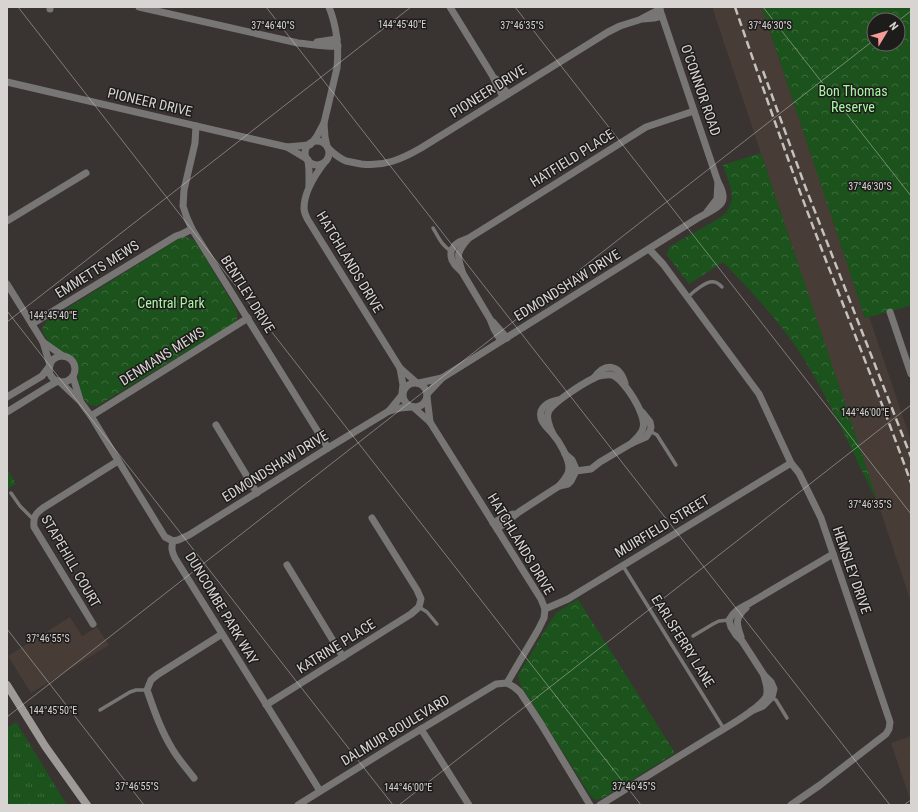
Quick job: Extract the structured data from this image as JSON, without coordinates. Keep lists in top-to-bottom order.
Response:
{
  "streets": {
    "street": [
      "O'CONNOR ROAD",
      "PIONEER DRIVE",
      "HATFIELD PLACE",
      "HATCHLANDS DRIVE",
      "EMMETTS MEWS",
      "EDMONDSHAW DRIVE",
      "BENTLEY DRIVE",
      "DENMANS MEWS",
      "MUIRFIELD STREET",
      "STAPEHILL COURT",
      "HEMSLEY DRIVE",
      "DUNCOMBE PARK WAY",
      "KATRINE PLACE",
      "DALMUIR BOULEVARD"
    ],
    "lane": ["EARLSFERRY LANE"]
  },
  "crossings": [
    ["O'CONNOR ROAD", "PIONEER DRIVE"],
    ["O'CONNOR ROAD", "HATFIELD PLACE"],
    ["O'CONNOR ROAD", "EDMONDSHAW DRIVE"],
    ["PIONEER DRIVE", "HATCHLANDS DRIVE"],
    ["PIONEER DRIVE", "BENTLEY DRIVE"],
    ["HATCHLANDS DRIVE", "EDMONDSHAW DRIVE"],
    ["HATCHLANDS DRIVE", "MUIRFIELD STREET"],
    ["HATCHLANDS DRIVE", "DALMUIR BOULEVARD"],
    ["EMMETTS MEWS", "BENTLEY DRIVE"],
    ["EDMONDSHAW DRIVE", "BENTLEY DRIVE"],
    ["EDMONDSHAW DRIVE", "HEMSLEY DRIVE"],
    ["EDMONDSHAW DRIVE", "DUNCOMBE PARK WAY"],
    ["BENTLEY DRIVE", "DENMANS MEWS"],
    ["DENMANS MEWS", "DUNCOMBE PARK WAY"],
    ["MUIRFIELD STREET", "HEMSLEY DRIVE"],
    ["MUIRFIELD STREET", "EARLSFERRY LANE"],
    ["DUNCOMBE PARK WAY", "KATRINE PLACE"],
    ["DUNCOMBE PARK WAY", "DALMUIR BOULEVARD"]
  ],
  "parks": ["Bon Thomas Reserve", "Central Park"],
  "north": "top right",
  "coordinates": [
    "144°45'40\"E",
    "37°46'35\"S",
    "37°46'40\"S",
    "37°46'30\"S",
    "144°46'00\"E",
    "37°46'55\"S",
    "144°45'50\"E",
    "37°46'45\"S"
  ]
}
